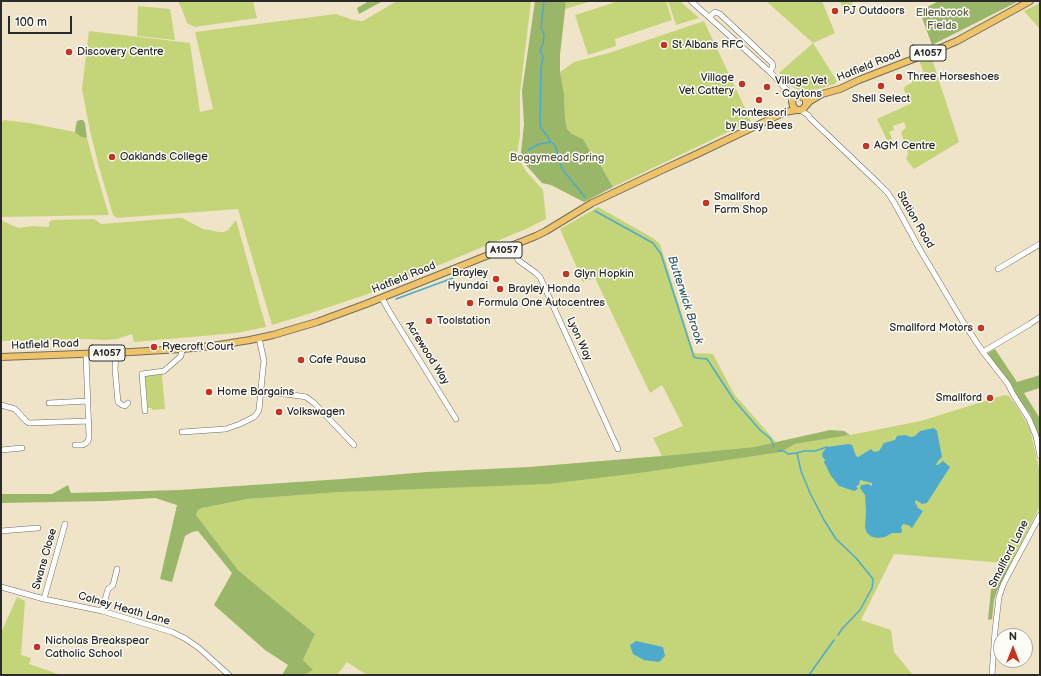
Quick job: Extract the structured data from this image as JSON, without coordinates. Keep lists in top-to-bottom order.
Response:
{
  "streets": {
    "main road": ["A1057", "Hatfield Road"],
    "street": [
      "Station Road",
      "Lyon Way",
      "Acrewood Way",
      "Smallford Lane",
      "Swans Close",
      "Colney Heath Lane"
    ]
  },
  "crossings": [
    ["Hatfield Road", "Station Road"],
    ["Hatfield Road", "Lyon Way"],
    ["Hatfield Road", "Acrewood Way"],
    ["Swans Close", "Colney Heath Lane"]
  ],
  "water": ["Butterwick Brook"],
  "parks": ["Ellenbrook Fields", "Boggymead Spring"],
  "places": [
    "PJ Outdoors",
    "St Albans RFC",
    "Discovery Centre",
    "Three Horseshoes",
    "Village Vet Cattery",
    "Shell Select",
    "Village Vet - Caytons",
    "Montessori by Busy Bees",
    "AGM Centre",
    "Oaklands College",
    "Smallford Farm Shop",
    "Glyn Hopkin",
    "Brayley Hyundai",
    "Brayley Honda",
    "Formula One Autocentres",
    "Toolstation",
    "Smallford Motors",
    "Ryecroft Court",
    "Cafe Pausa",
    "Home Bargains",
    "Smallford",
    "Volkswagen",
    "Nicholas Breakspear Catholic School"
  ],
  "scale_bar": "100 m",
  "north": "top"
}
